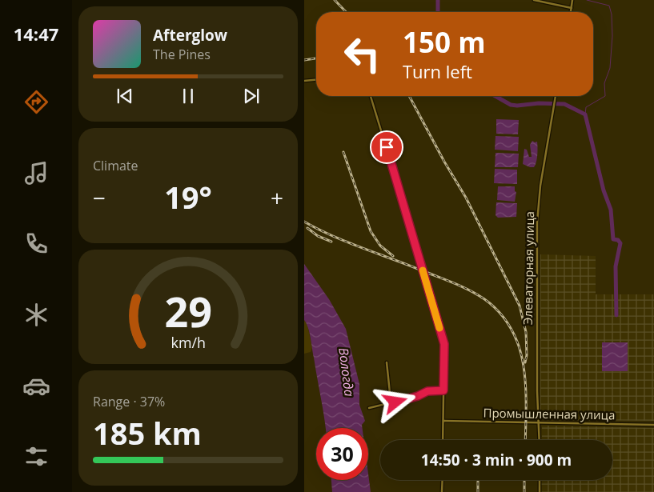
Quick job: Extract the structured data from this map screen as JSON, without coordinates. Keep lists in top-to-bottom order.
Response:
{
  "streets": {
    "street": ["Элеваторная улица", "Промышленная улица"]
  },
  "crossings": [
    ["Элеваторная улица", "Промышленная улица"]
  ],
  "water": ["Вологда"],
  "page": {
    "tabs": "14:47",
    "turn": ["150 m", "Turn left"],
    "song": ["Afterglow", "The Pines"],
    "tile": [
      "Climate",
      ["Range · 37%", "185 km"]
    ],
    "heat": ["−", "19°", "+"],
    "limit": "30",
    "trip": "14:50 · 3 min · 900 m",
    "gauge": ["29", "km/h"]
  }
}
